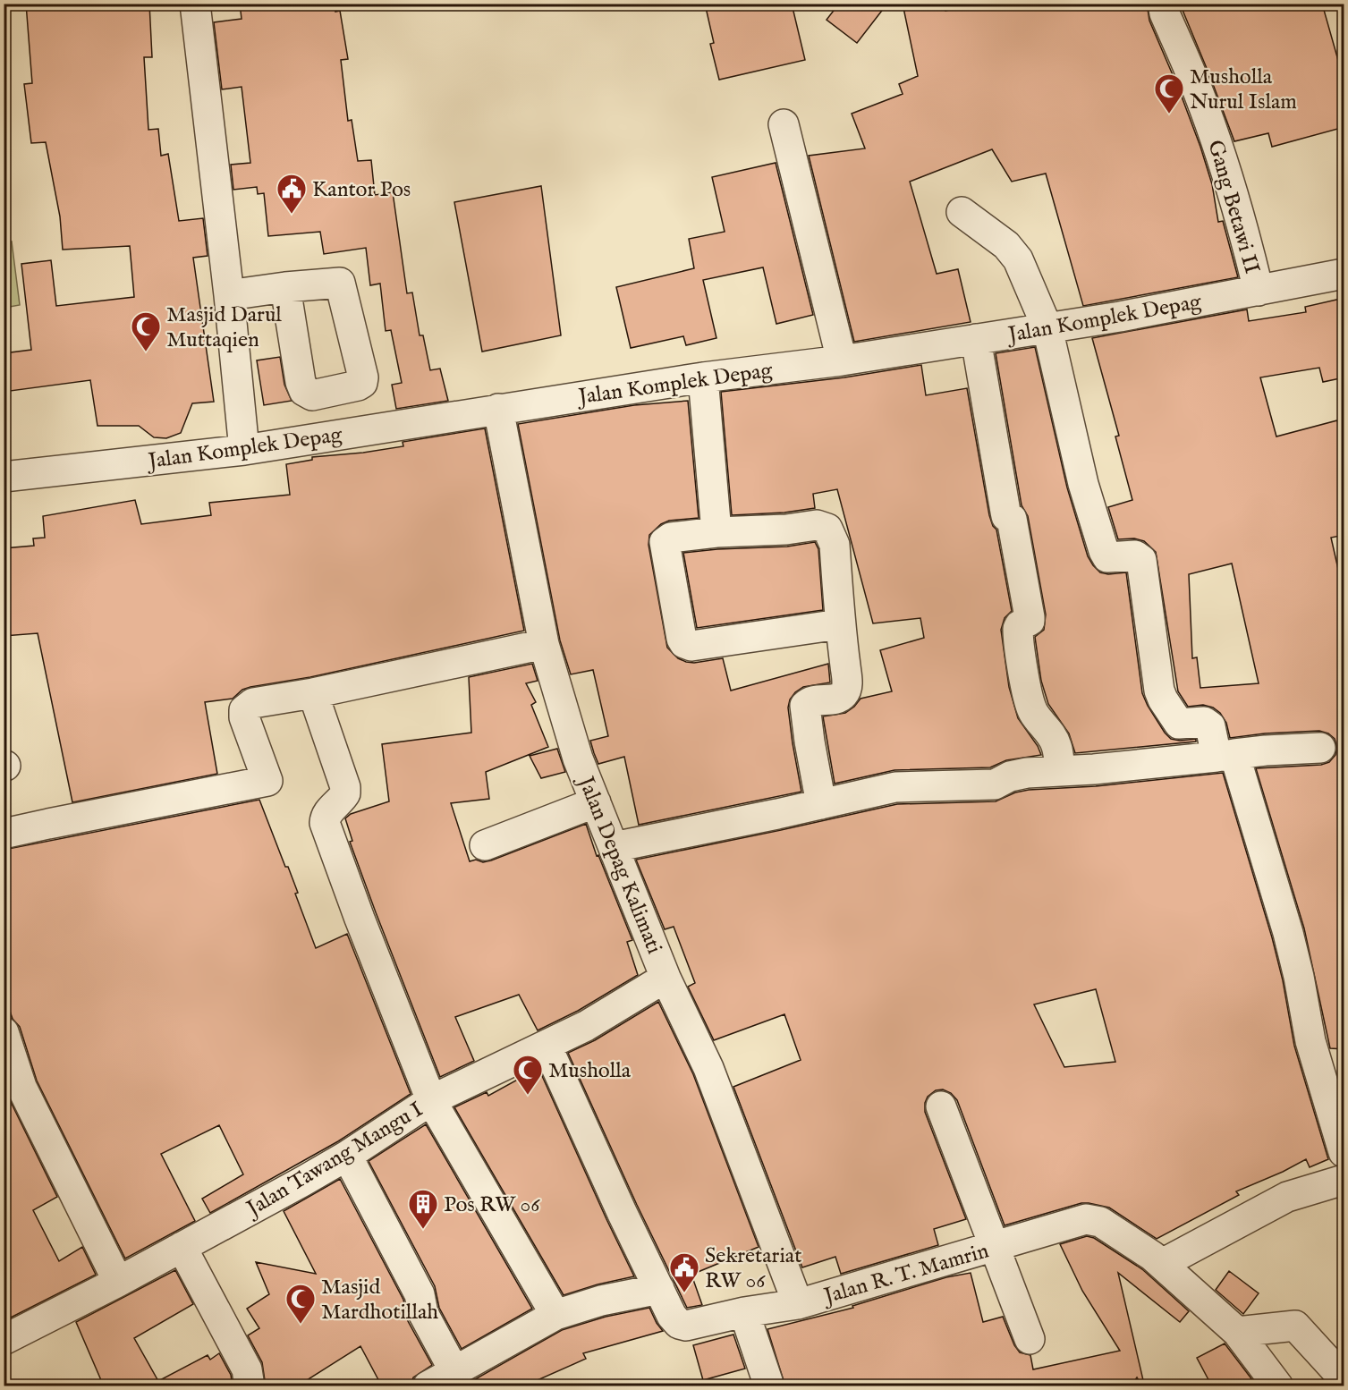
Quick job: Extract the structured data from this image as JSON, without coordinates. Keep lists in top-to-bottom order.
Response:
{
  "streets": {
    "street": [
      "Gang Betawi II",
      "Jalan Komplek Depag",
      "Jalan Depag Kalimati",
      "Jalan Tawang Mangu I",
      "Jalan R. T. Mamrin"
    ]
  },
  "crossings": [
    ["Gang Betawi II", "Jalan Komplek Depag"],
    ["Jalan Komplek Depag", "Jalan Depag Kalimati"],
    ["Jalan Depag Kalimati", "Jalan Tawang Mangu I"],
    ["Jalan Depag Kalimati", "Jalan R. T. Mamrin"],
    ["Jalan Tawang Mangu I", "Jalan R. T. Mamrin"]
  ],
  "places": {
    "mosque": [
      "Musholla Nurul Islam",
      "Masjid Darul Muttaqien",
      "Musholla",
      "Masjid Mardhotillah"
    ],
    "public building": ["Kantor Pos", "Sekretariat RW 06"],
    "building": ["Pos RW 06"]
  }
}
